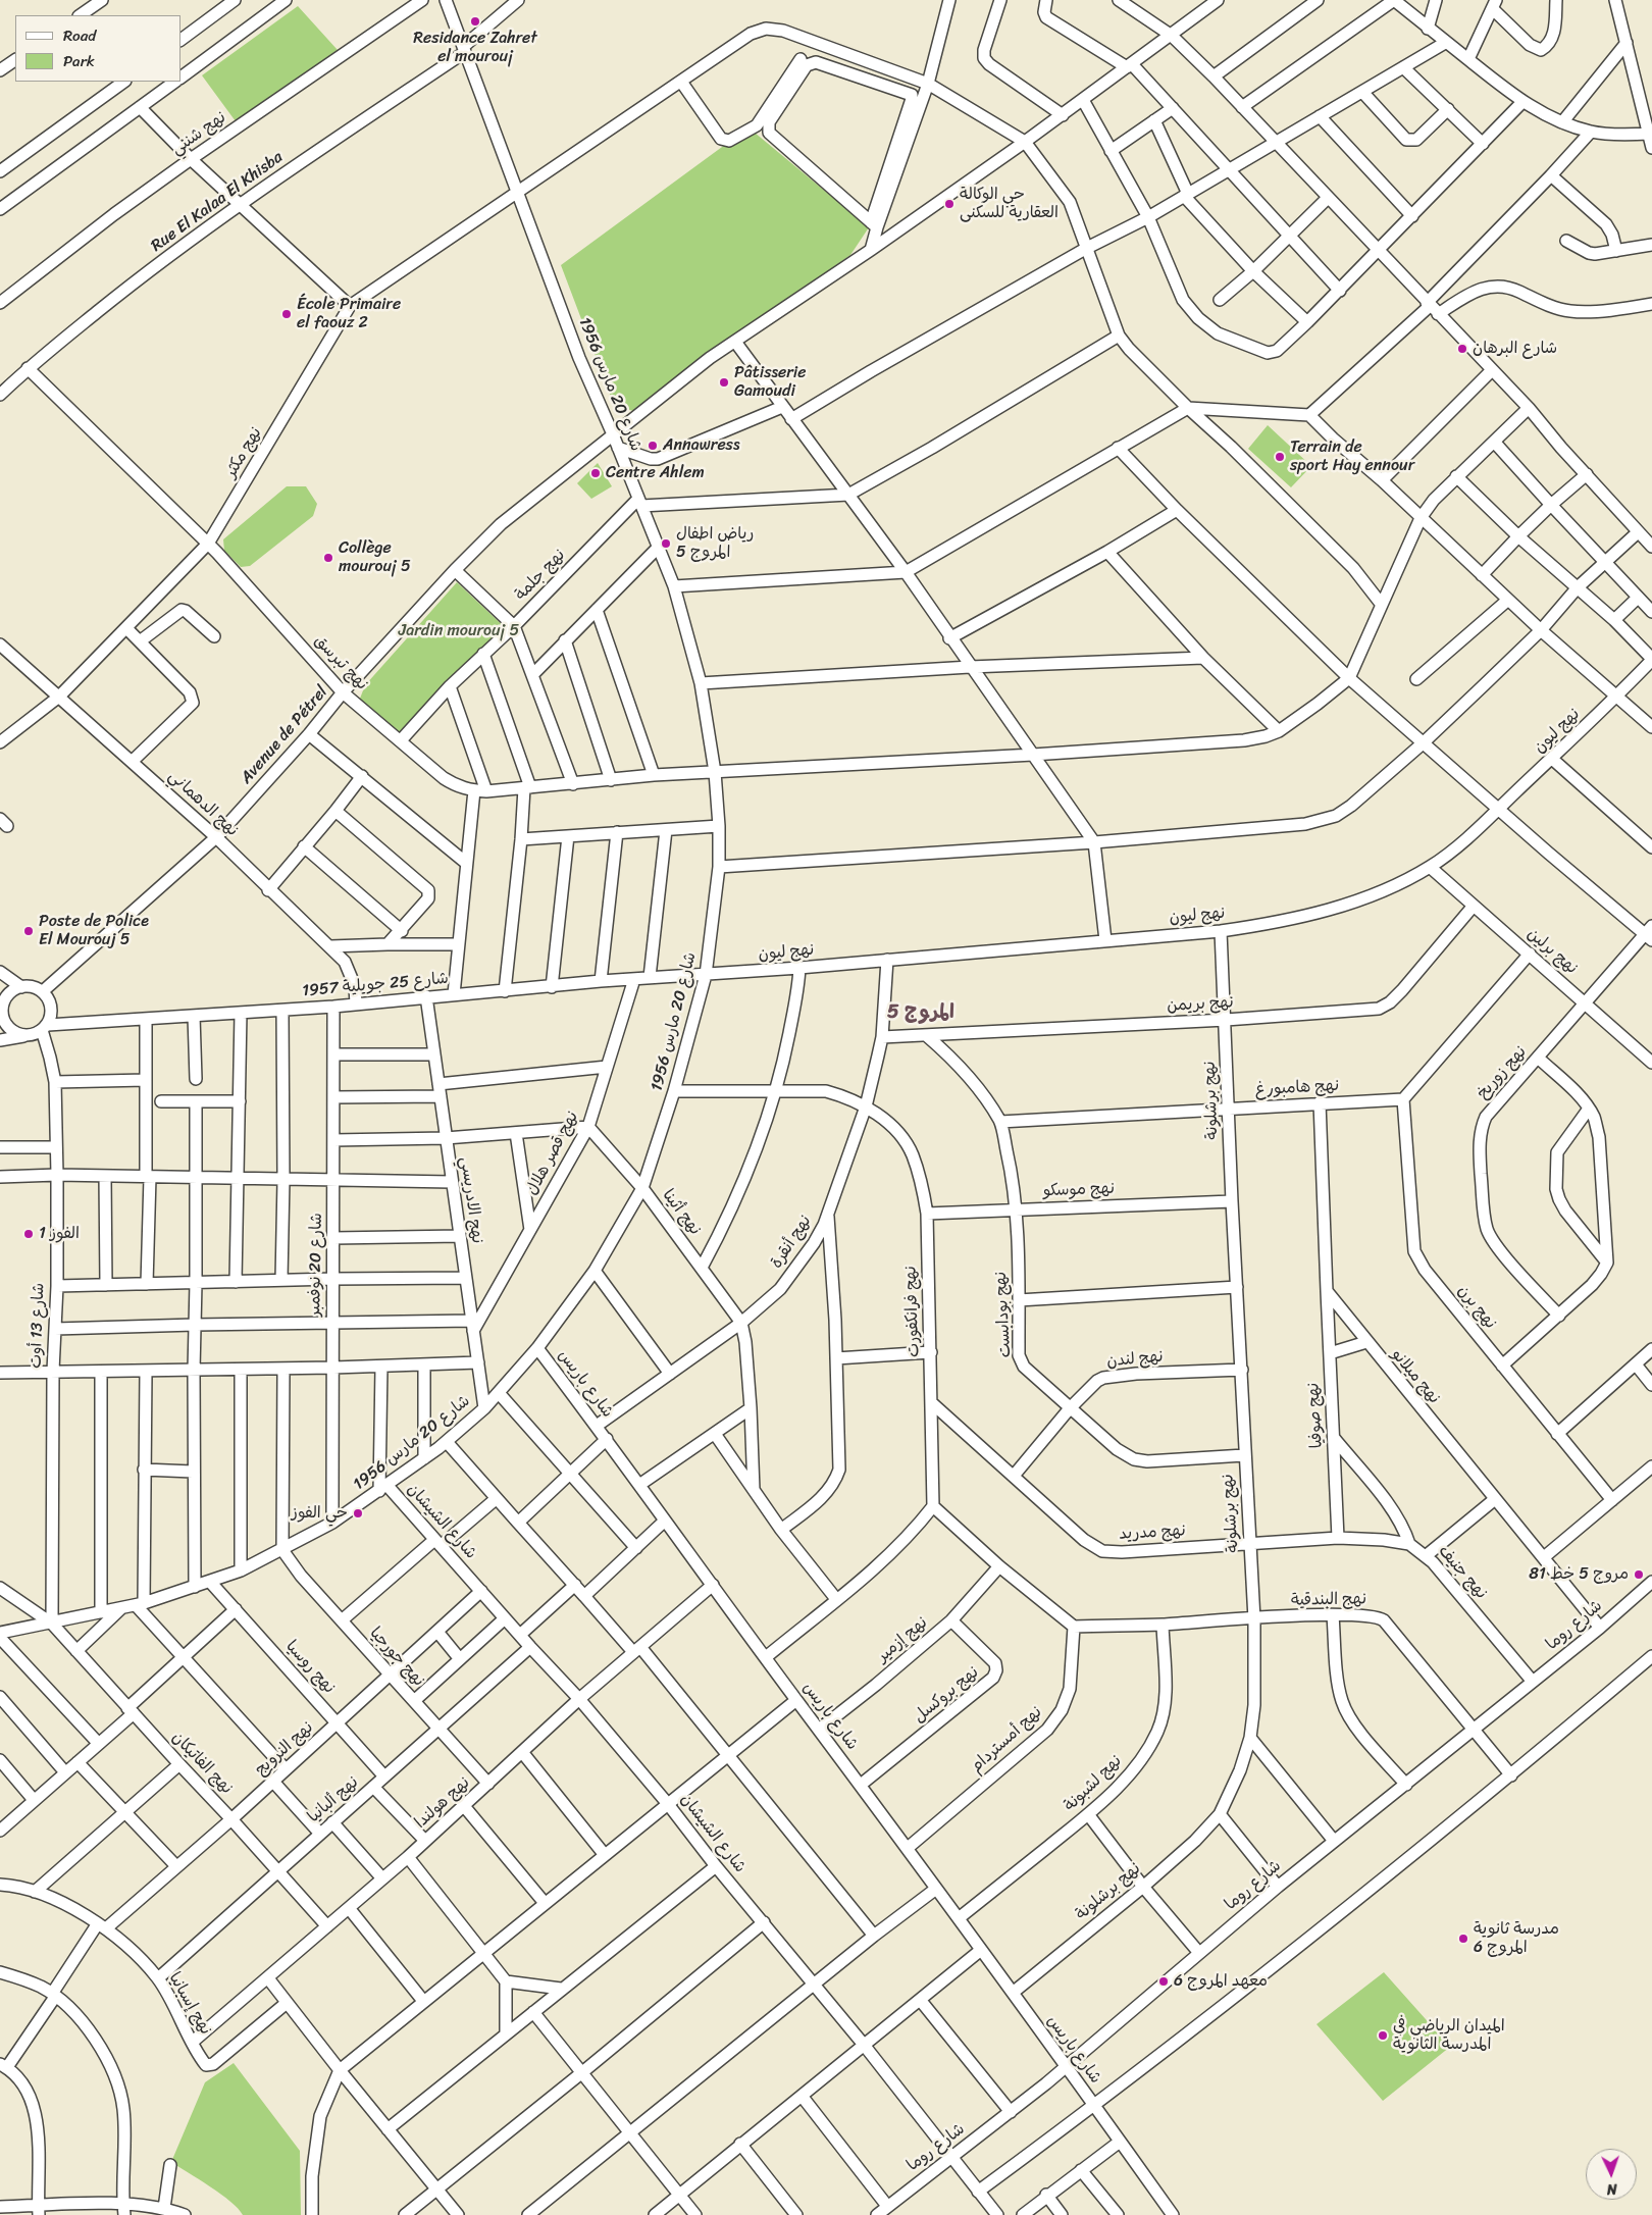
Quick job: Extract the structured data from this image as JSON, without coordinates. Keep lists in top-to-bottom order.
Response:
{
  "streets": {
    "street": [
      "نهج شنني",
      "Rue El Kalaa El Khisba",
      "شارع 20 مارس 1956",
      "نهج مكثر",
      "نهج جلمة",
      "نهج تبرسق",
      "نهج ليون",
      "Avenue de Pétrel",
      "نهج الدهماني",
      "نهج برلين",
      "شارع 25 جويلية 1957",
      "نهج بريمن",
      "نهج زوريخ",
      "نهج هامبورغ",
      "نهج برشلونة",
      "نهج قصر هلال",
      "نهج موسكو",
      "نهج الادريسي",
      "نهج أثينا",
      "نهج أنقرة",
      "شارع 20 نوفمبر",
      "نهج برن",
      "نهج فرانكفورت",
      "نهج بودابست",
      "شارع 13 أوت",
      "نهج لندن",
      "نهج ميلانو",
      "شارع باريس",
      "نهج صوفيا",
      "شارع الشيشان",
      "نهج مدريد",
      "نهج جنيف",
      "نهج البندقية",
      "شارع روما",
      "نهج إزمير",
      "نهج جورجيا",
      "نهج روسيا",
      "نهج بروكسل",
      "نهج أمستردام",
      "نهج النرويج",
      "نهج الفاتيكان",
      "نهج لشبونة",
      "نهج ألبانيا",
      "نهج هولندا",
      "نهج إسبانيا"
    ]
  },
  "crossings": [
    ["Rue El Kalaa El Khisba", "شارع 20 مارس 1956"],
    ["Rue El Kalaa El Khisba", "نهج تبرسق"],
    ["شارع 20 مارس 1956", "نهج مكثر"],
    ["شارع 20 مارس 1956", "نهج جلمة"],
    ["شارع 20 مارس 1956", "نهج تبرسق"],
    ["شارع 20 مارس 1956", "نهج ليون"],
    ["شارع 20 مارس 1956", "Avenue de Pétrel"],
    ["شارع 20 مارس 1956", "شارع 25 جويلية 1957"],
    ["شارع 20 مارس 1956", "نهج الادريسي"],
    ["شارع 20 مارس 1956", "نهج أثينا"],
    ["شارع 20 مارس 1956", "شارع 20 نوفمبر"],
    ["شارع 20 مارس 1956", "نهج فرانكفورت"],
    ["شارع 20 مارس 1956", "شارع 13 أوت"],
    ["شارع 20 مارس 1956", "شارع باريس"],
    ["شارع 20 مارس 1956", "شارع الشيشان"],
    ["شارع 20 مارس 1956", "نهج جورجيا"],
    ["شارع 20 مارس 1956", "نهج روسيا"],
    ["شارع 20 مارس 1956", "نهج الفاتيكان"],
    ["نهج مكثر", "نهج تبرسق"],
    ["نهج مكثر", "نهج الدهماني"],
    ["نهج جلمة", "نهج تبرسق"],
    ["نهج تبرسق", "Avenue de Pétrel"],
    ["نهج ليون", "نهج برلين"],
    ["نهج ليون", "شارع 25 جويلية 1957"],
    ["نهج ليون", "نهج برشلونة"],
    ["نهج ليون", "نهج أنقرة"],
    ["Avenue de Pétrel", "نهج الدهماني"],
    ["Avenue de Pétrel", "شارع 25 جويلية 1957"],
    ["Avenue de Pétrel", "شارع 13 أوت"],
    ["نهج الدهماني", "شارع 25 جويلية 1957"],
    ["نهج برلين", "نهج بريمن"],
    ["نهج برلين", "نهج زوريخ"],
    ["شارع 25 جويلية 1957", "نهج قصر هلال"],
    ["شارع 25 جويلية 1957", "نهج الادريسي"],
    ["شارع 25 جويلية 1957", "شارع 20 نوفمبر"],
    ["شارع 25 جويلية 1957", "شارع 13 أوت"],
    ["نهج بريمن", "نهج برشلونة"],
    ["نهج بريمن", "نهج أنقرة"],
    ["نهج بريمن", "نهج بودابست"],
    ["نهج هامبورغ", "نهج برشلونة"],
    ["نهج هامبورغ", "نهج برن"],
    ["نهج هامبورغ", "نهج بودابست"],
    ["نهج برشلونة", "نهج موسكو"],
    ["نهج برشلونة", "نهج بودابست"],
    ["نهج برشلونة", "نهج لندن"],
    ["نهج برشلونة", "شارع باريس"],
    ["نهج برشلونة", "نهج مدريد"],
    ["نهج برشلونة", "نهج البندقية"],
    ["نهج قصر هلال", "نهج الادريسي"],
    ["نهج قصر هلال", "نهج أثينا"],
    ["نهج موسكو", "نهج فرانكفورت"],
    ["نهج موسكو", "نهج بودابست"],
    ["نهج أثينا", "نهج أنقرة"],
    ["نهج أنقرة", "نهج فرانكفورت"],
    ["نهج أنقرة", "شارع باريس"],
    ["نهج فرانكفورت", "نهج مدريد"],
    ["نهج بودابست", "نهج لندن"],
    ["شارع 13 أوت", "نهج الفاتيكان"],
    ["نهج لندن", "نهج مدريد"],
    ["نهج ميلانو", "نهج صوفيا"],
    ["نهج ميلانو", "شارع روما"],
    ["شارع باريس", "شارع روما"],
    ["شارع باريس", "نهج إزمير"],
    ["شارع باريس", "نهج بروكسل"],
    ["شارع باريس", "نهج أمستردام"],
    ["شارع باريس", "نهج لشبونة"],
    ["شارع باريس", "نهج هولندا"],
    ["نهج صوفيا", "نهج مدريد"],
    ["نهج صوفيا", "نهج جنيف"],
    ["شارع الشيشان", "شارع روما"],
    ["شارع الشيشان", "نهج النرويج"],
    ["شارع الشيشان", "نهج ألبانيا"],
    ["شارع الشيشان", "نهج هولندا"],
    ["نهج مدريد", "نهج جنيف"],
    ["نهج جنيف", "شارع روما"],
    ["نهج البندقية", "شارع روما"],
    ["نهج البندقية", "نهج أمستردام"],
    ["نهج البندقية", "نهج لشبونة"],
    ["نهج إزمير", "نهج بروكسل"],
    ["نهج جورجيا", "نهج النرويج"],
    ["نهج جورجيا", "نهج ألبانيا"],
    ["نهج جورجيا", "نهج هولندا"],
    ["نهج روسيا", "نهج النرويج"],
    ["نهج روسيا", "نهج ألبانيا"],
    ["نهج النرويج", "نهج الفاتيكان"],
    ["نهج النرويج", "نهج إسبانيا"],
    ["نهج الفاتيكان", "نهج ألبانيا"],
    ["نهج الفاتيكان", "نهج هولندا"],
    ["نهج ألبانيا", "نهج إسبانيا"],
    ["نهج هولندا", "نهج إسبانيا"]
  ],
  "districts": ["المروج 5"],
  "parks": ["Jardin mourouj 5"],
  "places": [
    "Residance Zahret el mourouj",
    "حي الوكالة العقارية للسكنى",
    "École Primaire el faouz 2",
    "شارع البرهان",
    "Pâtisserie Gamoudi",
    "Annawress",
    "Terrain de sport Hay ennour",
    "Centre Ahlem",
    "رياض اطفال المروج 5",
    "Collège mourouj 5",
    "Poste de Police El Mourouj 5",
    "الفوز 1",
    "حي الفوز",
    "مروج 5 خط 81",
    "مدرسة ثانوية المروج 6",
    "معهد المروج 6",
    "الميدان الرياضي في المدرسة الثانوية"
  ],
  "legend": ["Road", "Park"],
  "north": "bottom"
}
